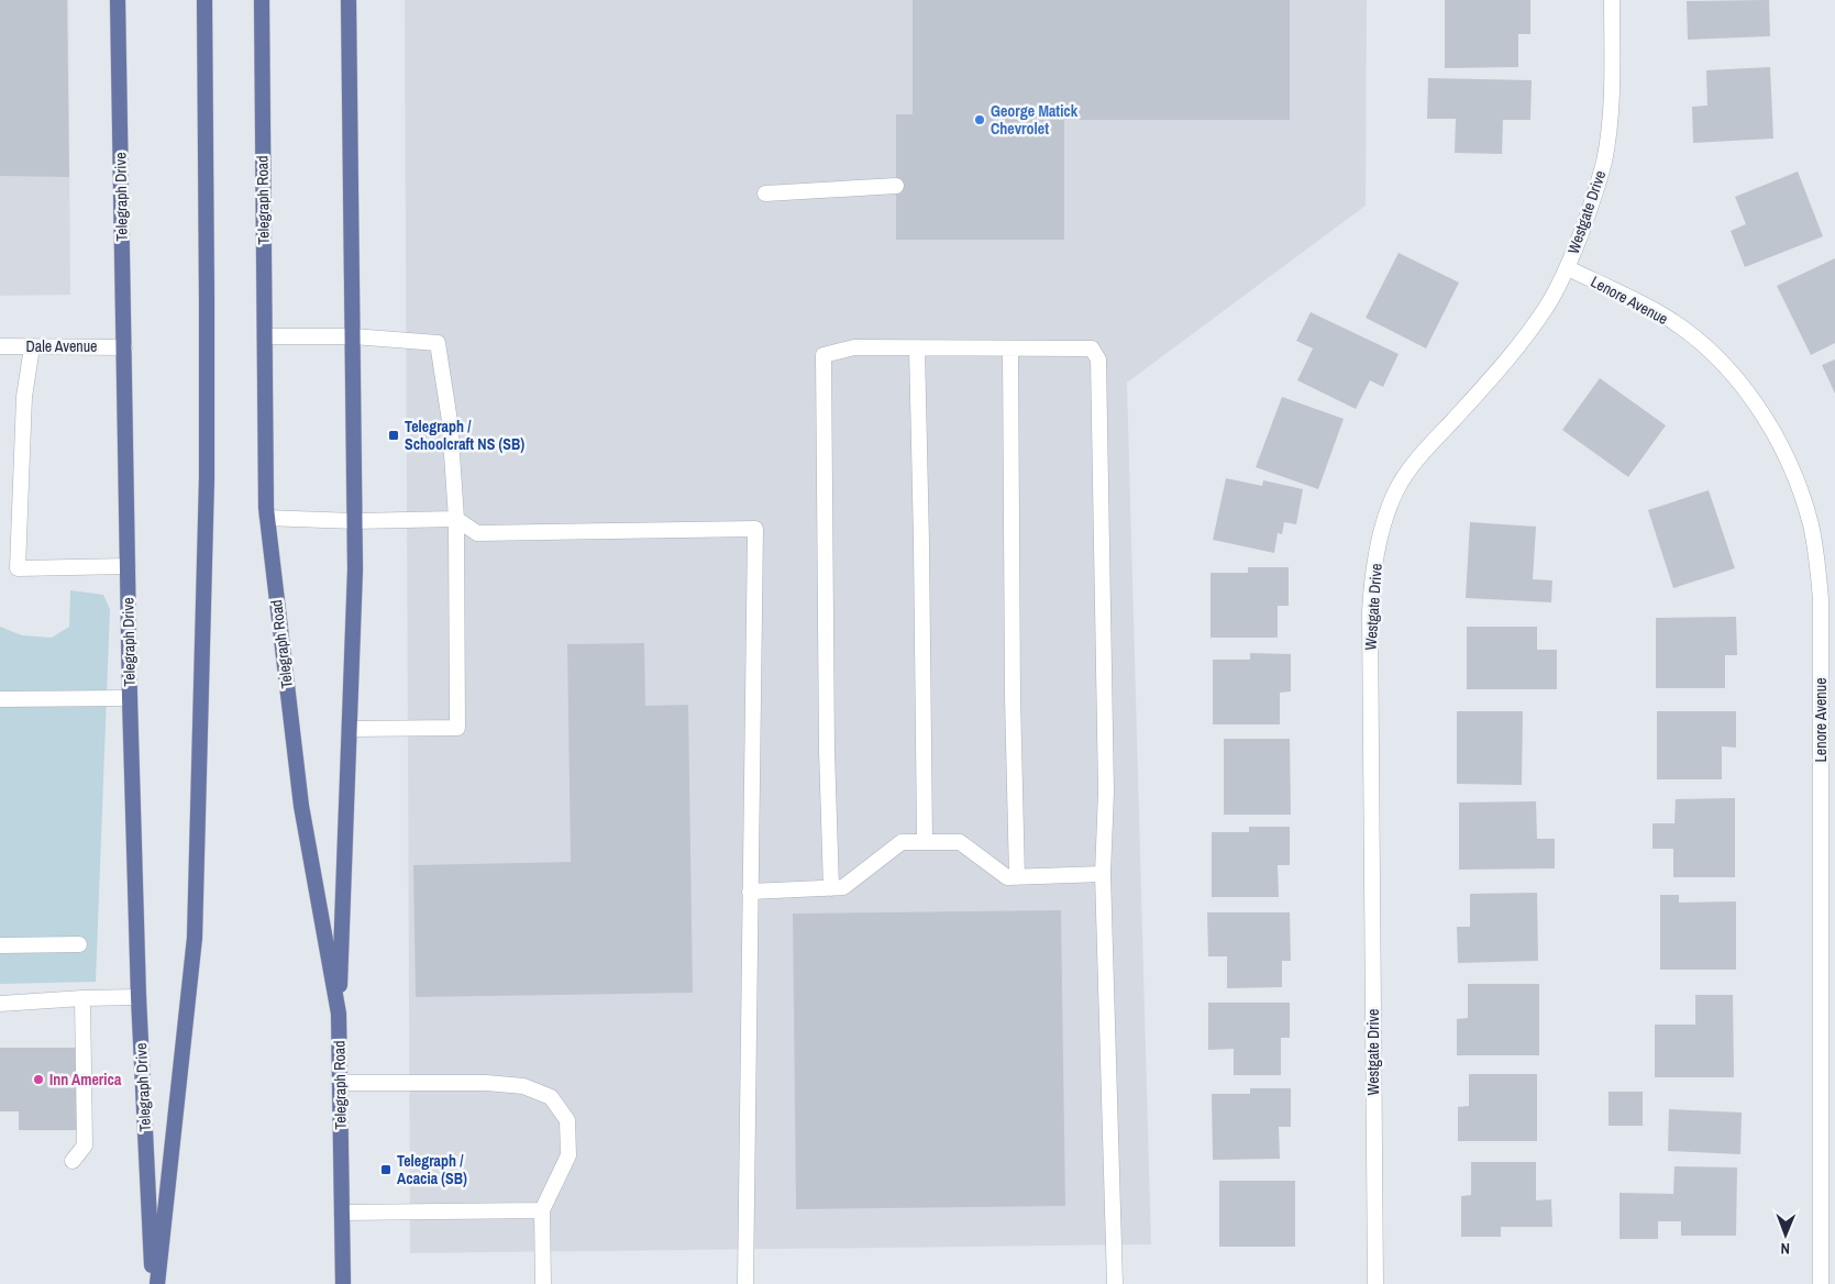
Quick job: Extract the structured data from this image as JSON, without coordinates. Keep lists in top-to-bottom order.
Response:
{
  "streets": {
    "main road": ["Telegraph Drive", "Telegraph Road"],
    "street": ["Westgate Drive", "Lenore Avenue", "Dale Avenue"]
  },
  "crossings": [
    ["Telegraph Drive", "Dale Avenue"],
    ["Westgate Drive", "Lenore Avenue"]
  ],
  "places": {
    "other": ["George Matick Chevrolet", "Inn America"],
    "transit": ["Telegraph / Schoolcraft NS (SB)", "Telegraph / Acacia (SB)"]
  },
  "north": "bottom"
}
